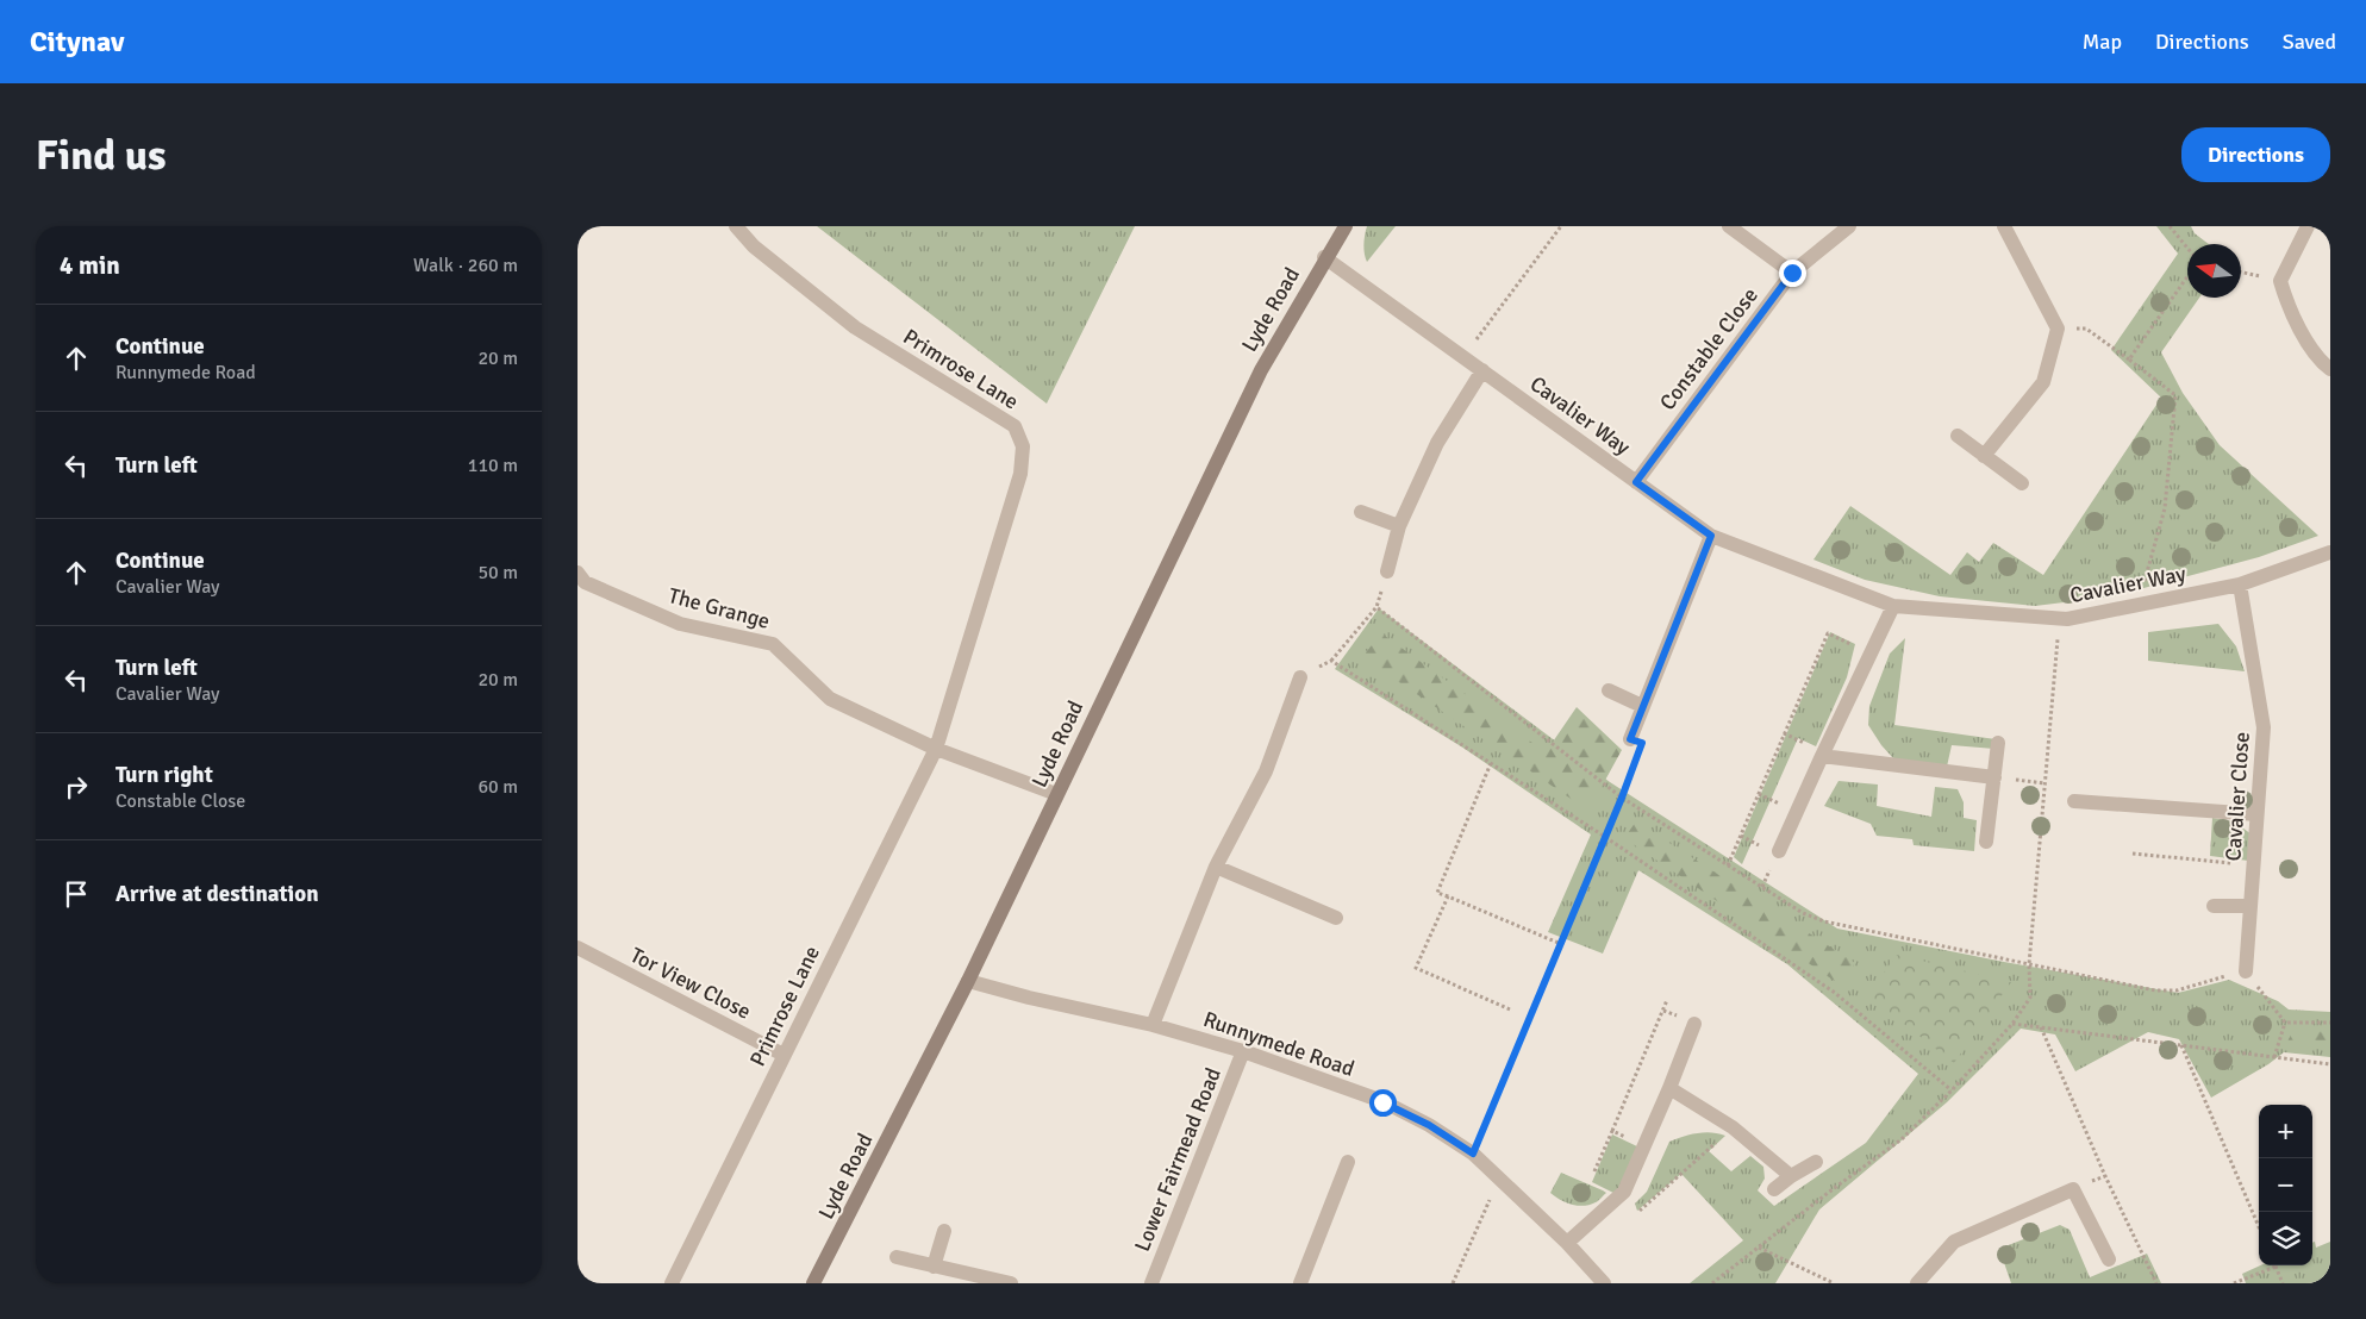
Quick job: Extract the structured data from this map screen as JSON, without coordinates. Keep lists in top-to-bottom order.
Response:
{
  "streets": {
    "street": [
      "Lyde Road",
      "Constable Close",
      "Primrose Lane",
      "Cavalier Way",
      "The Grange",
      "Cavalier Close",
      "Tor View Close",
      "Runnymede Road",
      "Lower Fairmead Road"
    ]
  },
  "crossings": [
    ["Lyde Road", "Cavalier Way"],
    ["Lyde Road", "Runnymede Road"],
    ["Constable Close", "Cavalier Way"],
    ["Primrose Lane", "The Grange"],
    ["Primrose Lane", "Tor View Close"],
    ["Cavalier Way", "Cavalier Close"],
    ["Runnymede Road", "Lower Fairmead Road"]
  ],
  "north": "left",
  "page": {
    "header": "Citynav",
    "nav": ["Map", "Directions", "Saved"],
    "buttons": "Directions",
    "title": "Find us",
    "heading": ["4 min", "Walk · 260 m"],
    "list": [
      ["Continue", "Runnymede Road", "20 m"],
      ["Turn left", "110 m"],
      ["Continue", "Cavalier Way", "50 m"],
      ["Turn left", "Cavalier Way", "20 m"],
      ["Turn right", "Constable Close", "60 m"],
      "Arrive at destination"
    ],
    "map_buttons": ["+", "−"]
  }
}
